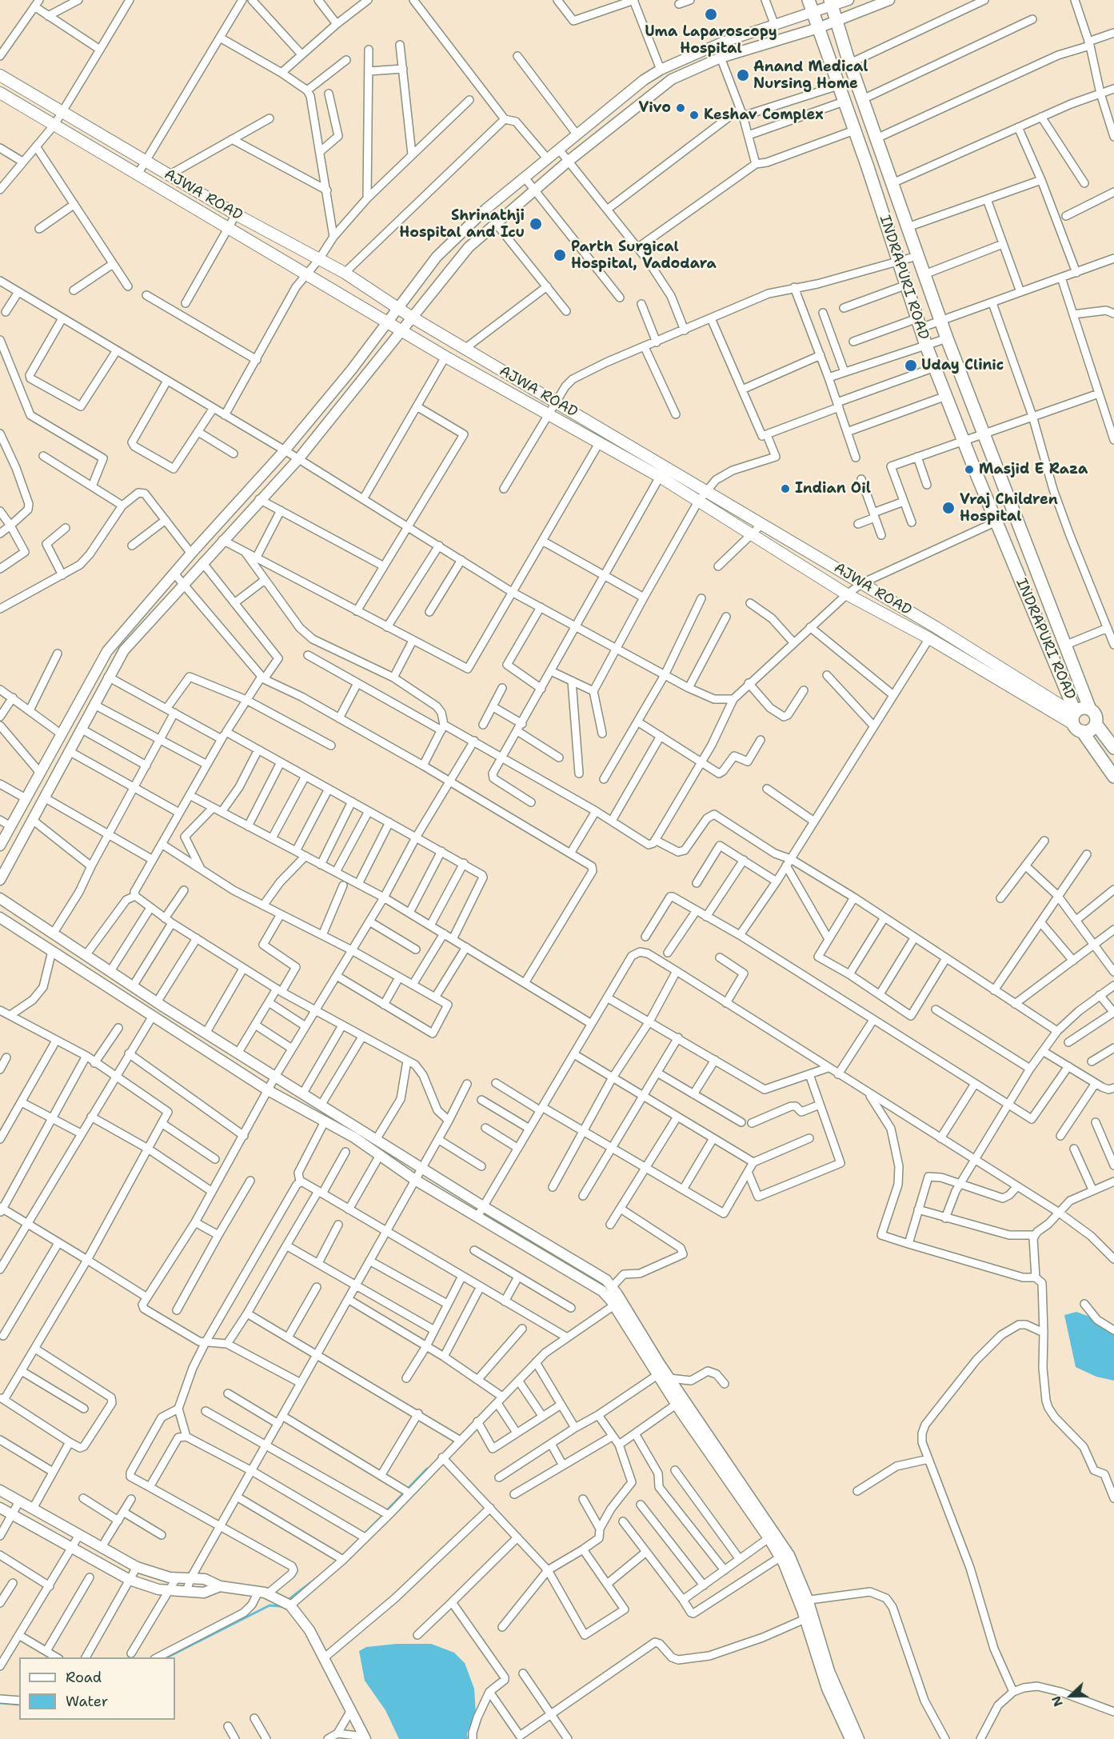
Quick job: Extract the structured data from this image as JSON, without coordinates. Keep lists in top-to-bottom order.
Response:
{
  "streets": {
    "main road": ["AJWA ROAD", "INDRAPURI ROAD"]
  },
  "crossings": [
    ["AJWA ROAD", "INDRAPURI ROAD"]
  ],
  "places": [
    "Uma Laparoscopy Hospital",
    "Anand Medical Nursing Home",
    "Vivo",
    "Keshav Complex",
    "Shrinathji Hospital and Icu",
    "Parth Surgical Hospital, Vadodara",
    "Uday Clinic",
    "Masjid E Raza",
    "Indian Oil",
    "Vraj Children Hospital"
  ],
  "legend": ["Road", "Water"],
  "north": "left"
}
